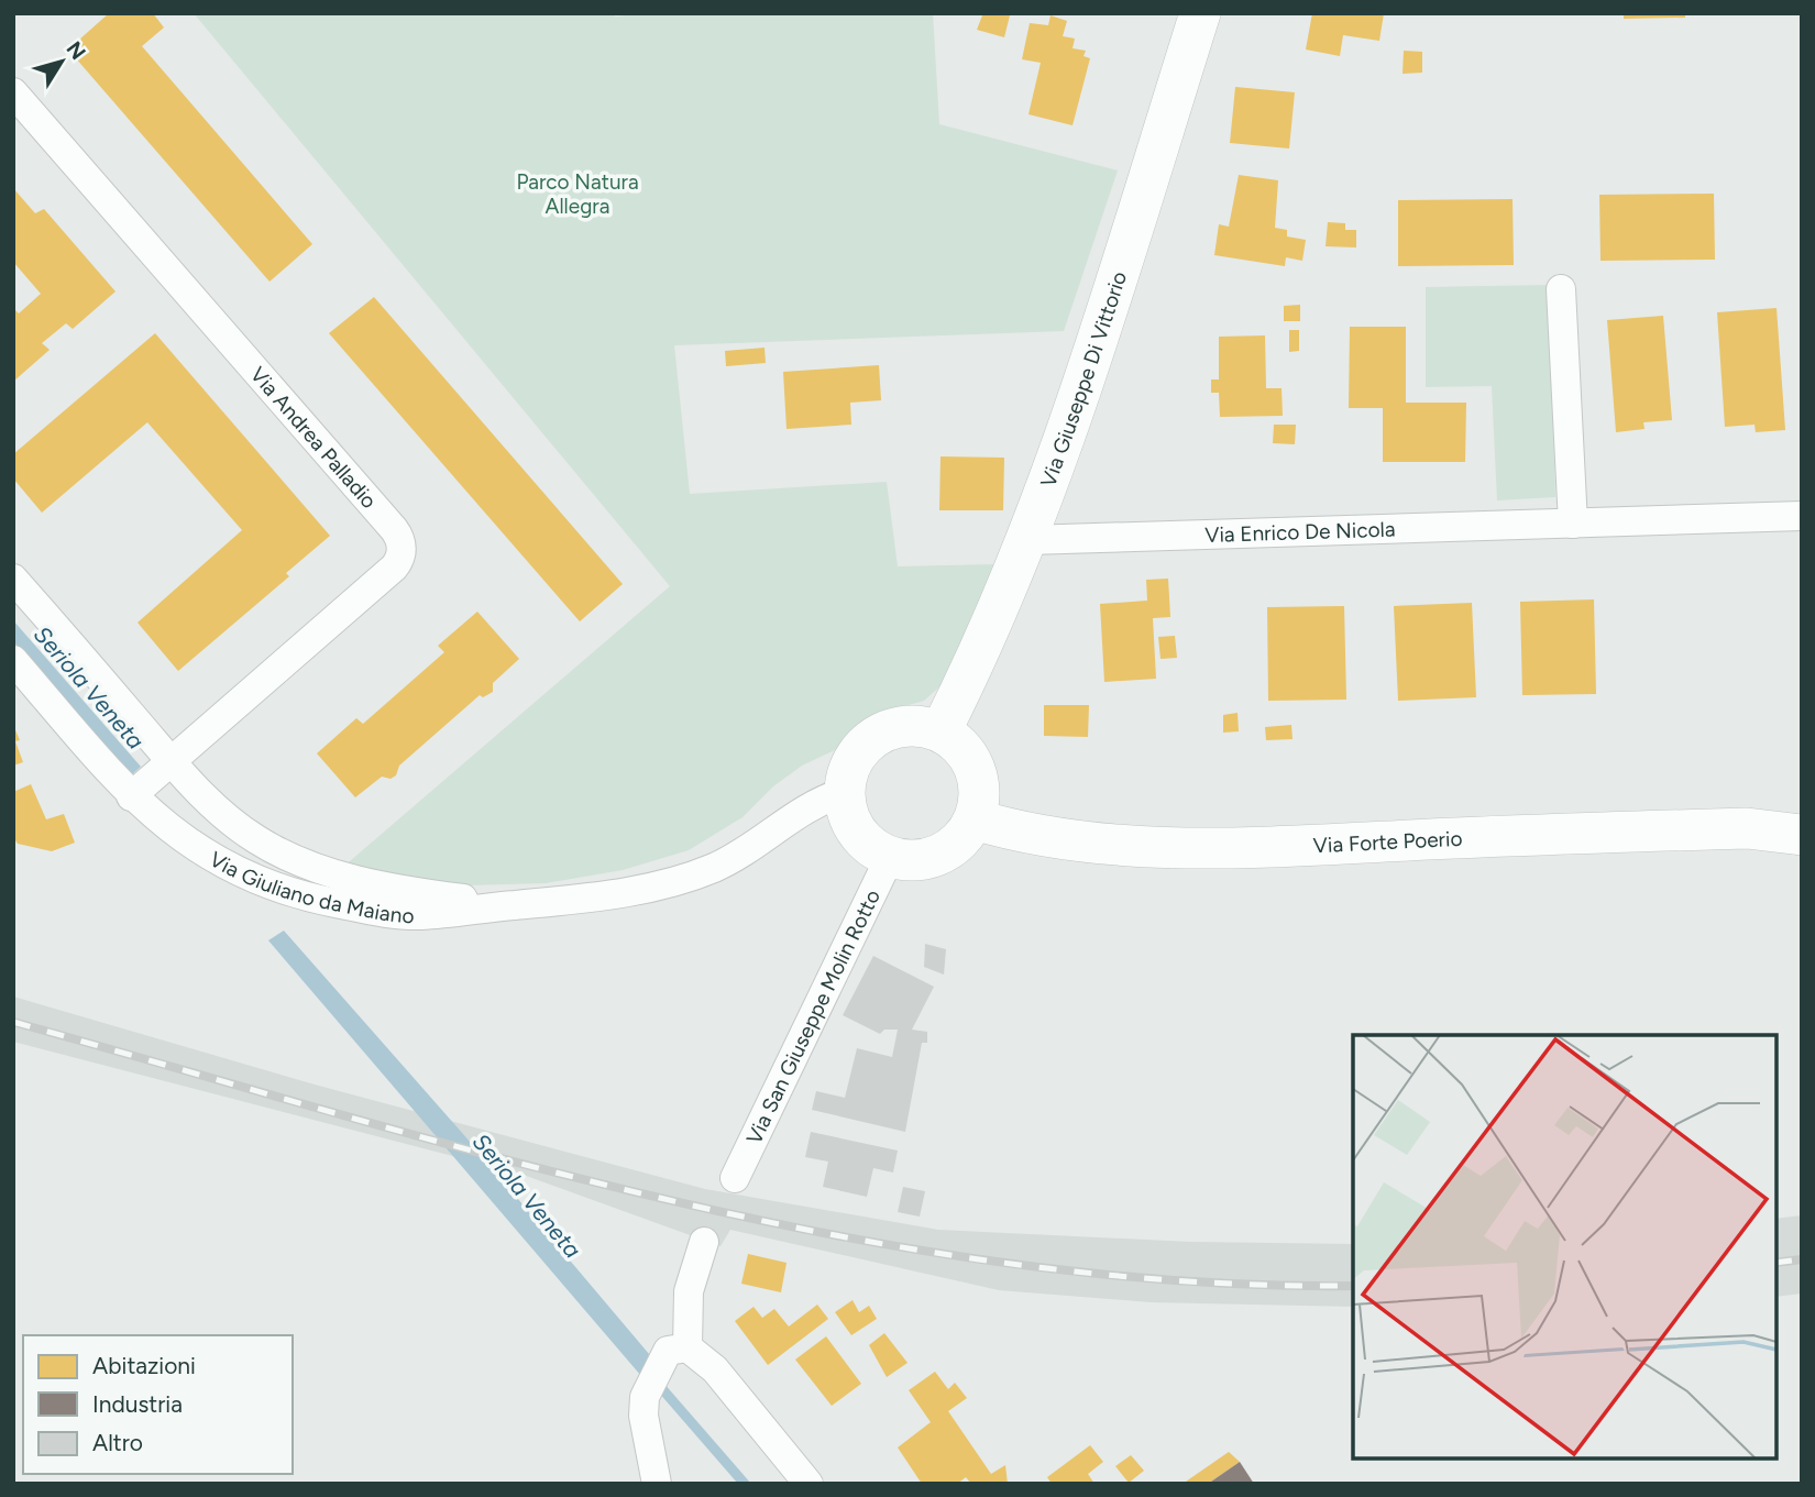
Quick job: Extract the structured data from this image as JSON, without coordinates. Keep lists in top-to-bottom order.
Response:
{
  "streets": {
    "street": [
      "Via Giuseppe Di Vittorio",
      "Via Andrea Palladio",
      "Via Enrico De Nicola",
      "Via Forte Poerio",
      "Via Giuliano da Maiano",
      "Via San Giuseppe Molin Rotto"
    ]
  },
  "crossings": [
    ["Via Giuseppe Di Vittorio", "Via Enrico De Nicola"],
    ["Via Giuseppe Di Vittorio", "Via Forte Poerio"],
    ["Via Giuseppe Di Vittorio", "Via Giuliano da Maiano"],
    ["Via Giuseppe Di Vittorio", "Via San Giuseppe Molin Rotto"],
    ["Via Andrea Palladio", "Via Giuliano da Maiano"],
    ["Via Forte Poerio", "Via Giuliano da Maiano"],
    ["Via Forte Poerio", "Via San Giuseppe Molin Rotto"],
    ["Via Giuliano da Maiano", "Via San Giuseppe Molin Rotto"]
  ],
  "water": ["Seriola Veneta"],
  "parks": ["Parco Natura Allegra"],
  "legend": ["Abitazioni", "Industria", "Altro"],
  "north": "top right"
}
